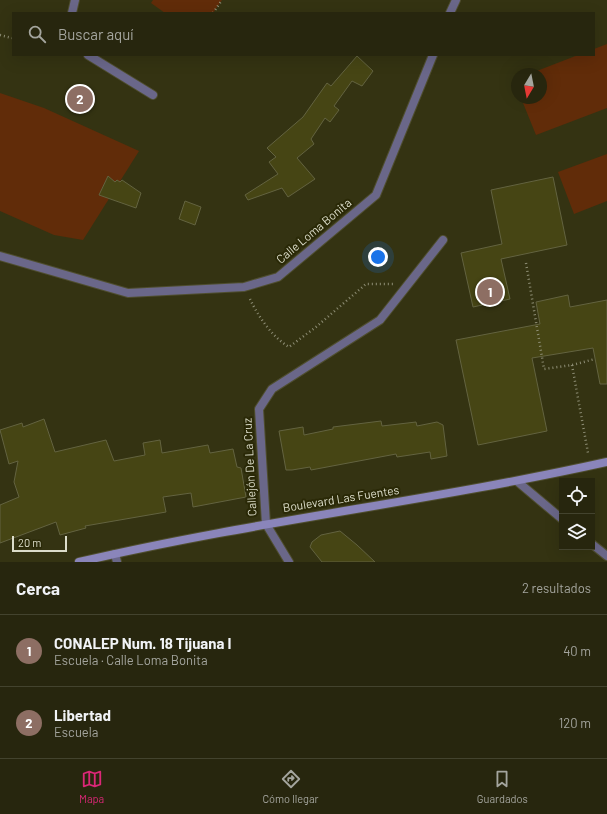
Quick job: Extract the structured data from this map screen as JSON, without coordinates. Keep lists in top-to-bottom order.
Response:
{
  "streets": {
    "street": ["Calle Loma Bonita", "Callejón De La Cruz", "Boulevard Las Fuentes"]
  },
  "crossings": [
    ["Callejón De La Cruz", "Boulevard Las Fuentes"]
  ],
  "scale_bar": "20 m",
  "north": "bottom",
  "page": {
    "search": "Buscar aquí",
    "pins": ["2", "1"],
    "scale": "20 m",
    "heading": ["Cerca", "2 resultados"],
    "list": [
      {
        "mark": "1",
        "name": "CONALEP Num. 18 Tijuana I",
        "note": "Escuela · Calle Loma Bonita",
        "value": "40 m"
      },
      {
        "mark": "2",
        "name": "Libertad",
        "note": "Escuela",
        "value": "120 m"
      }
    ],
    "nav": ["Mapa", "Cómo llegar", "Guardados"]
  }
}
